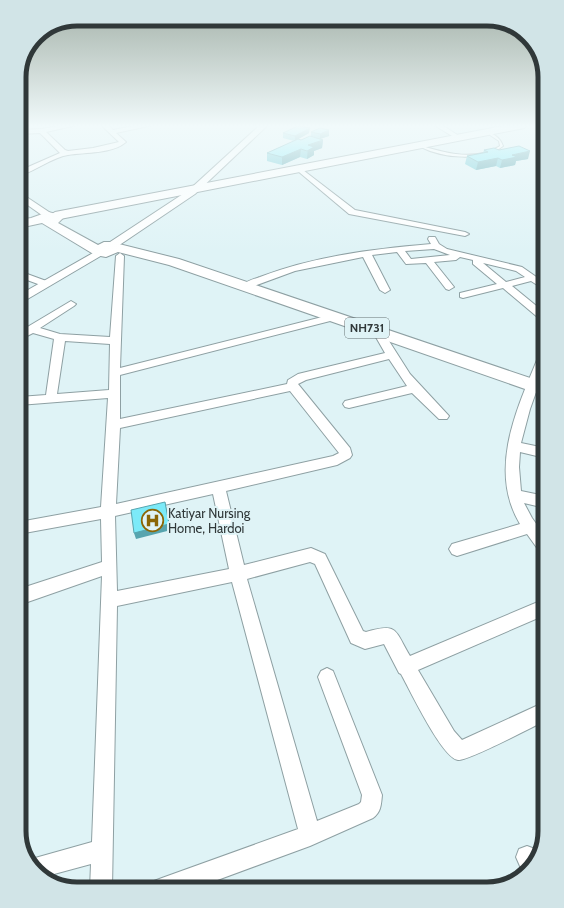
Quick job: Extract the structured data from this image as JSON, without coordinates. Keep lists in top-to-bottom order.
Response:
{
  "streets": {
    "highway": ["NH731"]
  },
  "places": {
    "hospital": ["Katiyar Nursing Home, Hardoi"]
  }
}
